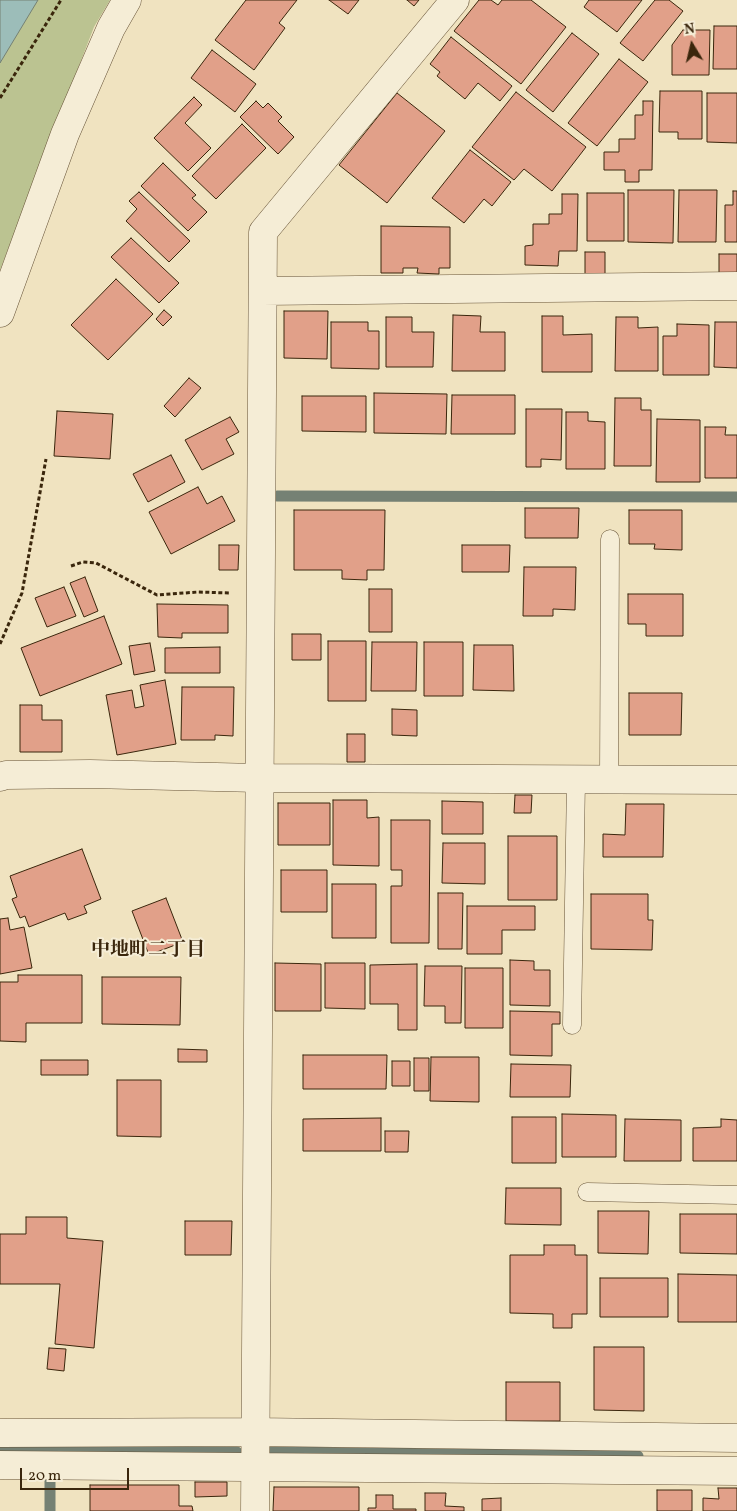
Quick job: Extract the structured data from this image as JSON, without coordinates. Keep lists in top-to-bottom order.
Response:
{
  "districts": ["中地町二丁目"],
  "scale_bar": "20 m",
  "north": "top"
}
